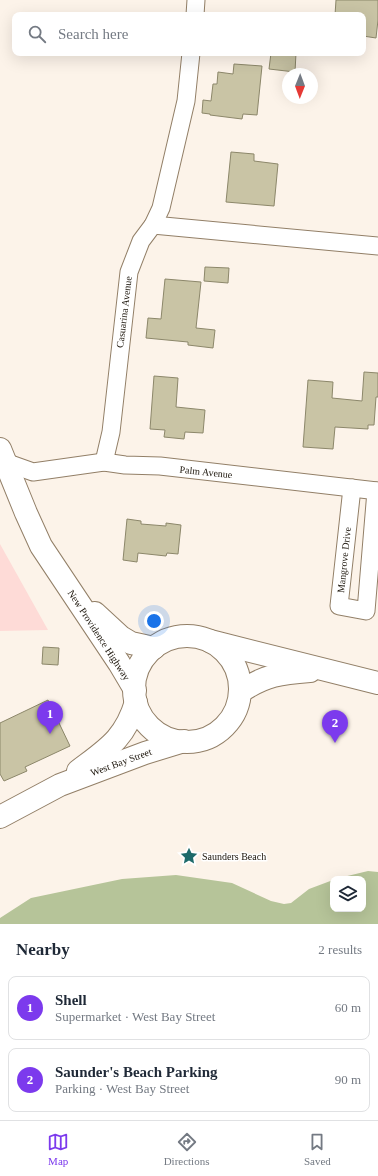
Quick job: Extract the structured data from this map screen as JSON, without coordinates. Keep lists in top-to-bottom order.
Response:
{
  "streets": {
    "main road": ["New Providence Highway", "West Bay Street"],
    "street": ["Casuarina Avenue", "Palm Avenue", "Mangrove Drive"]
  },
  "crossings": [
    ["Casuarina Avenue", "Palm Avenue"],
    ["Palm Avenue", "Mangrove Drive"],
    ["Palm Avenue", "New Providence Highway"],
    ["New Providence Highway", "West Bay Street"]
  ],
  "places": {
    "place": ["Saunders Beach"]
  },
  "north": "bottom",
  "page": {
    "search": "Search here",
    "pins": ["1", "2"],
    "heading": ["Nearby", "2 results"],
    "list": [
      {
        "mark": "1",
        "name": "Shell",
        "note": "Supermarket · West Bay Street",
        "value": "60 m"
      },
      {
        "mark": "2",
        "name": "Saunder's Beach Parking",
        "note": "Parking · West Bay Street",
        "value": "90 m"
      }
    ],
    "nav": ["Map", "Directions", "Saved"]
  }
}
